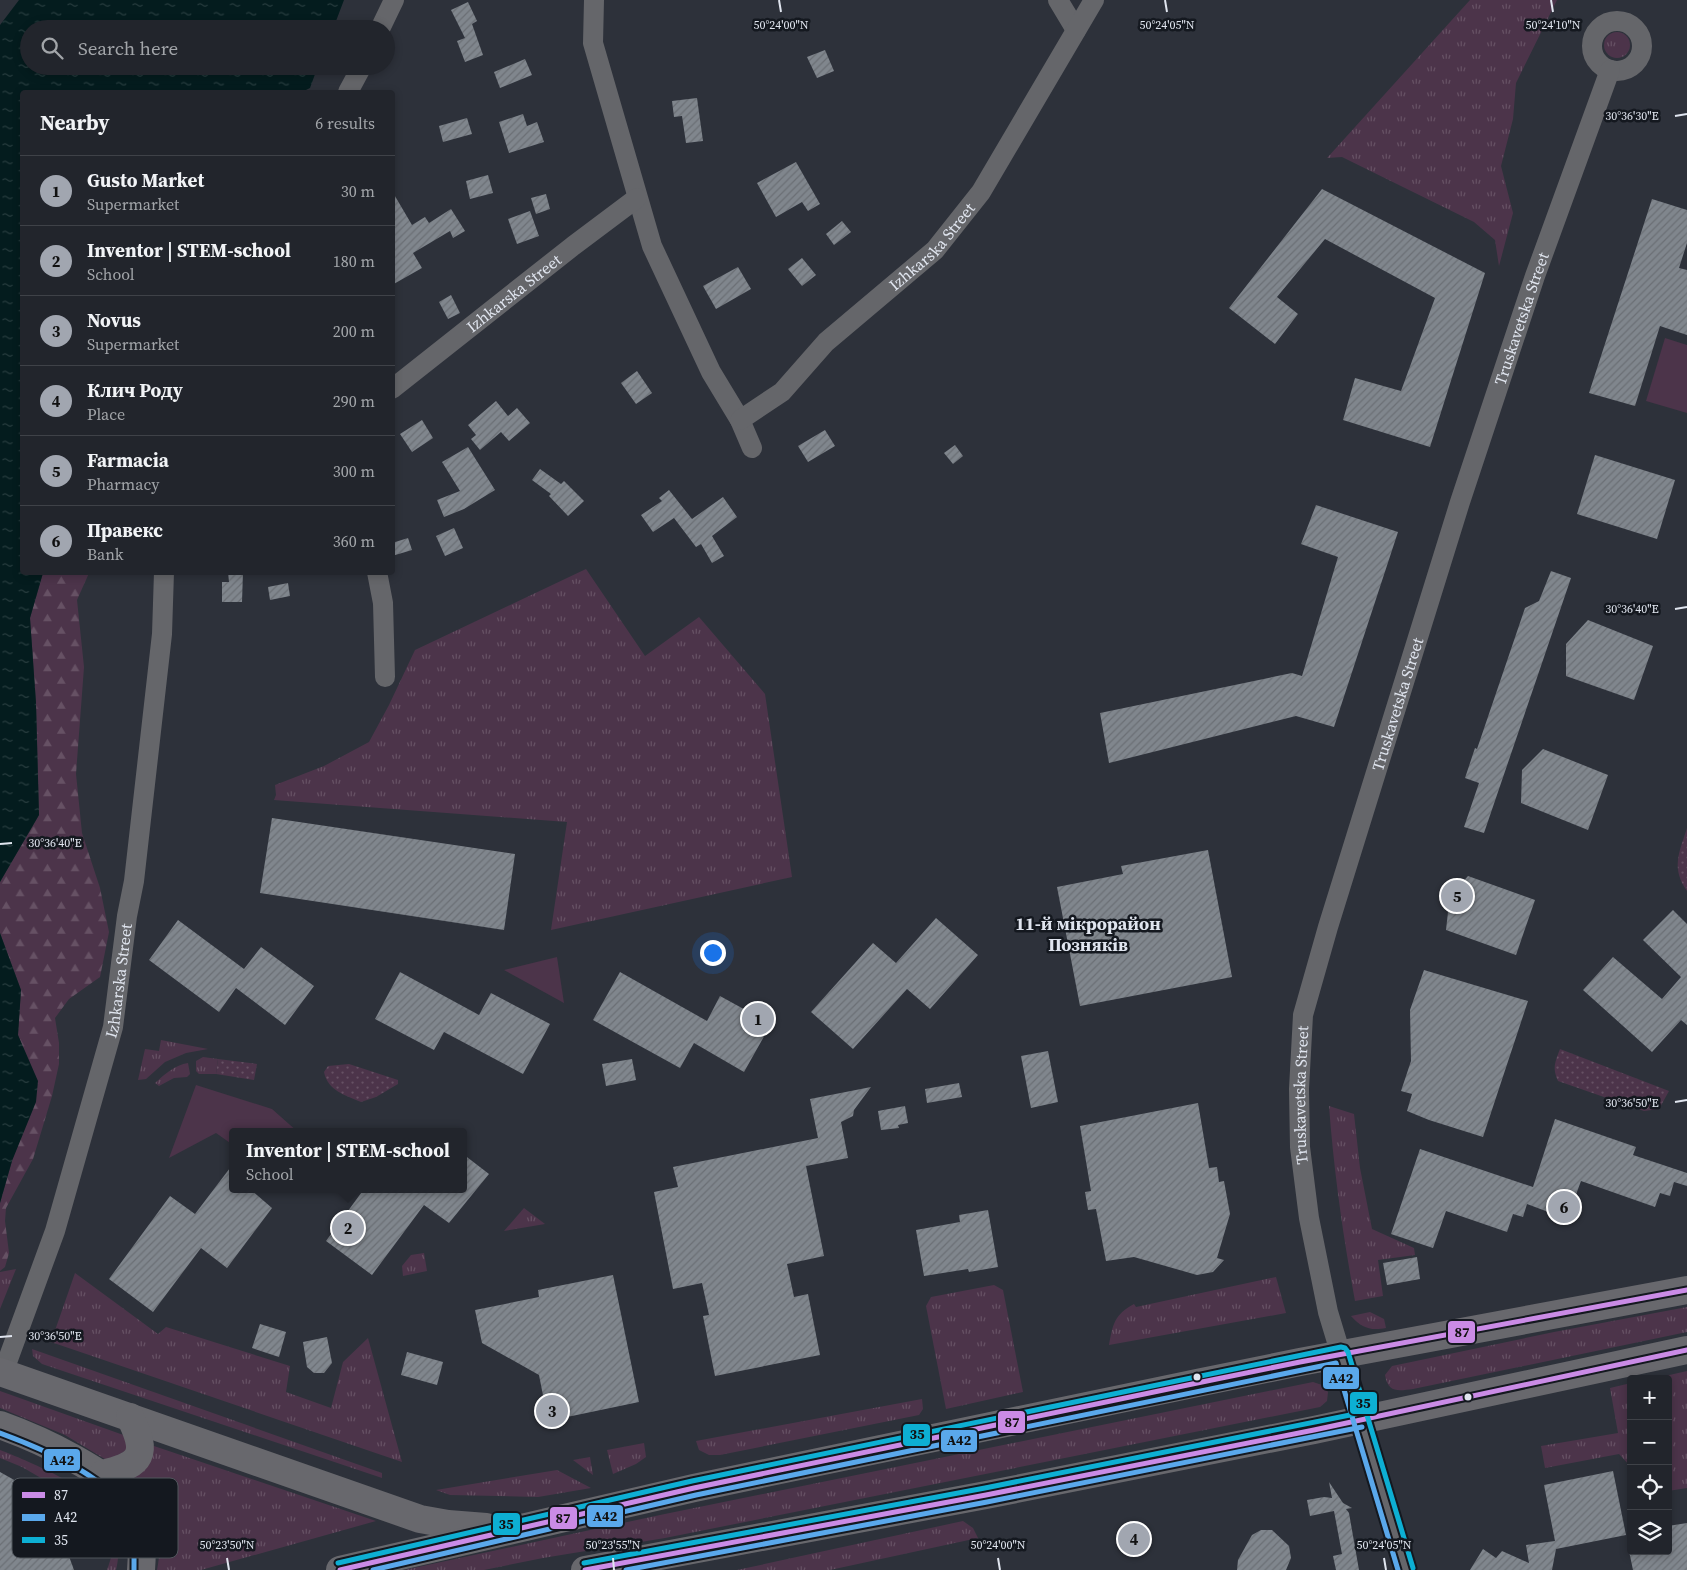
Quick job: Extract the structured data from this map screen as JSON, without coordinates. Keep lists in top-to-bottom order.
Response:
{
  "streets": {
    "street": ["Izhkarska Street", "Truskavetska Street"]
  },
  "districts": ["11-й мікрорайон Позняків"],
  "lines": ["transit line 87", "transit line 35", "transit line А42"],
  "legend": ["87", "А42", "35"],
  "page": {
    "search": "Search here",
    "heading": ["Nearby", "6 results"],
    "list": [
      {
        "mark": "1",
        "name": "Gusto Market",
        "note": "Supermarket",
        "value": "30 m"
      },
      {
        "mark": "2",
        "name": "Inventor | STEM-school",
        "note": "School",
        "value": "180 m"
      },
      {
        "mark": "3",
        "name": "Novus",
        "note": "Supermarket",
        "value": "200 m"
      },
      {
        "mark": "4",
        "name": "Клич Роду",
        "note": "Place",
        "value": "290 m"
      },
      {
        "mark": "5",
        "name": "Farmacia",
        "note": "Pharmacy",
        "value": "300 m"
      },
      {
        "mark": "6",
        "name": "Правекс",
        "note": "Bank",
        "value": "360 m"
      }
    ],
    "pins": [
      "5",
      "1",
      "6",
      "2",
      "3",
      "4"
    ],
    "popup": ["Inventor | STEM-school", "School"],
    "map_buttons": ["+", "−"]
  },
  "coordinates": [
    "50°24'00\"N",
    "50°24'05\"N",
    "50°24'10\"N",
    "30°36'30\"E",
    "30°36'40\"E",
    "30°36'50\"E",
    "50°23'50\"N",
    "50°23'55\"N"
  ]
}
